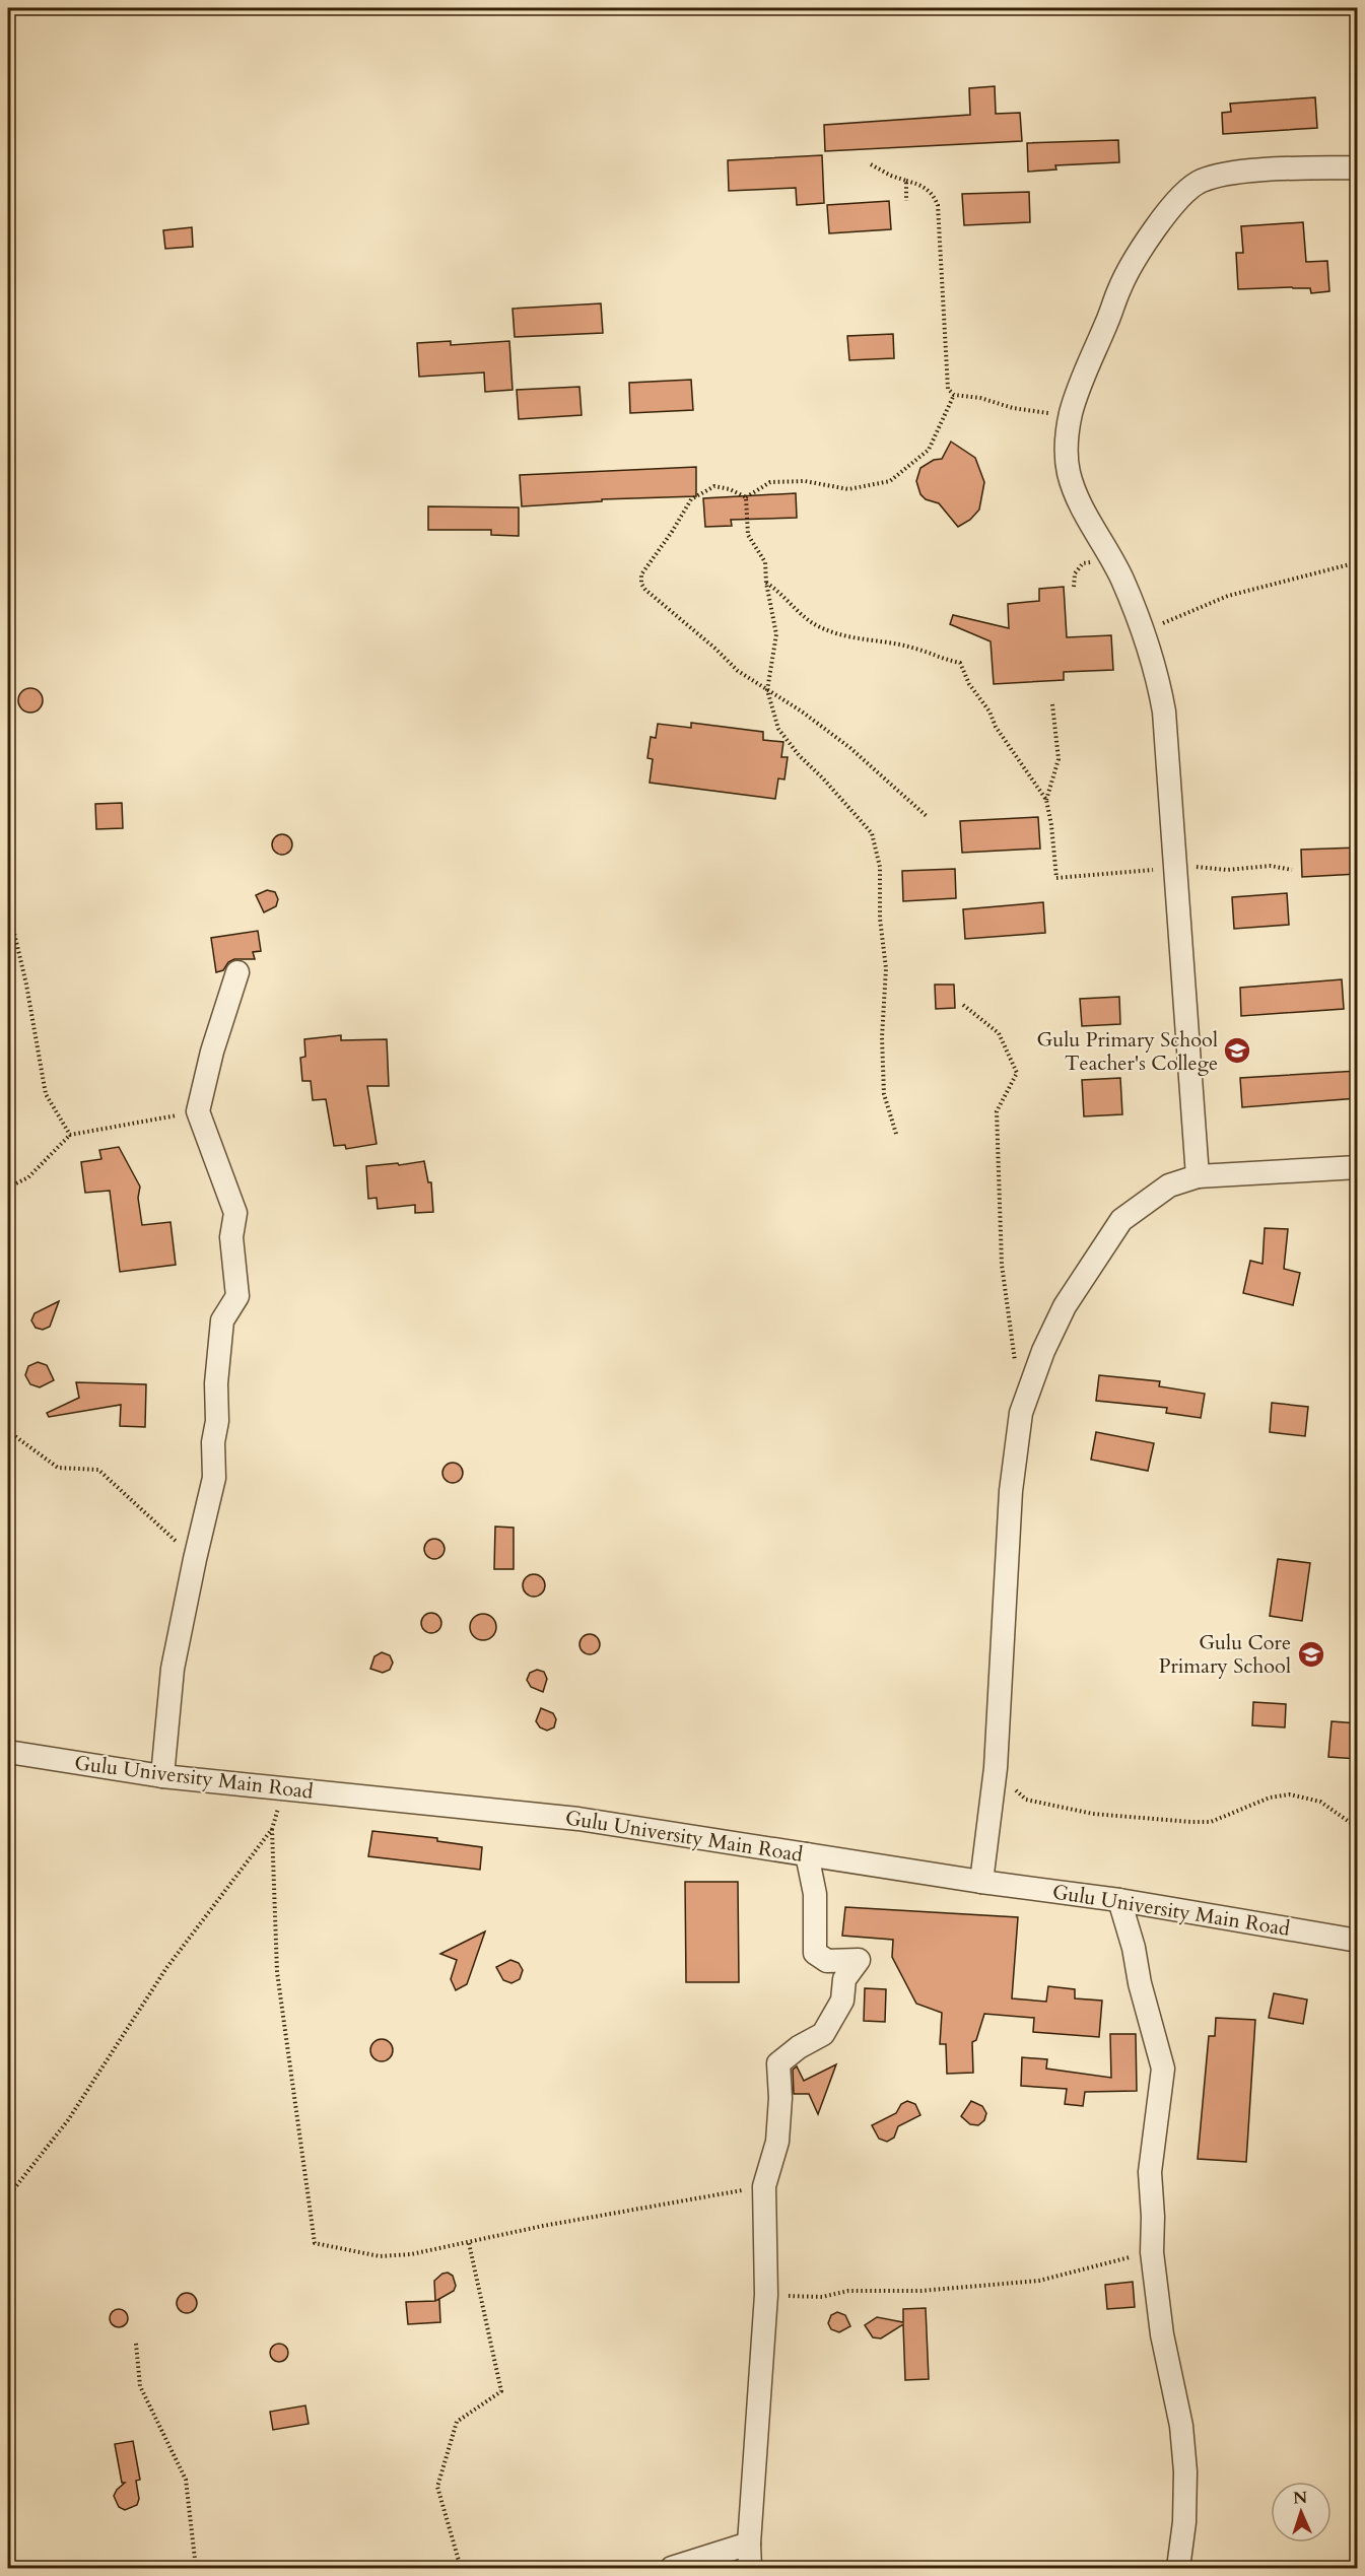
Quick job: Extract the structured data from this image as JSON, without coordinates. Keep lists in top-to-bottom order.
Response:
{
  "streets": {
    "street": ["Gulu University Main Road"]
  },
  "places": {
    "school or university": ["Gulu Primary School Teacher's College", "Gulu Core Primary School"]
  },
  "north": "top"
}
